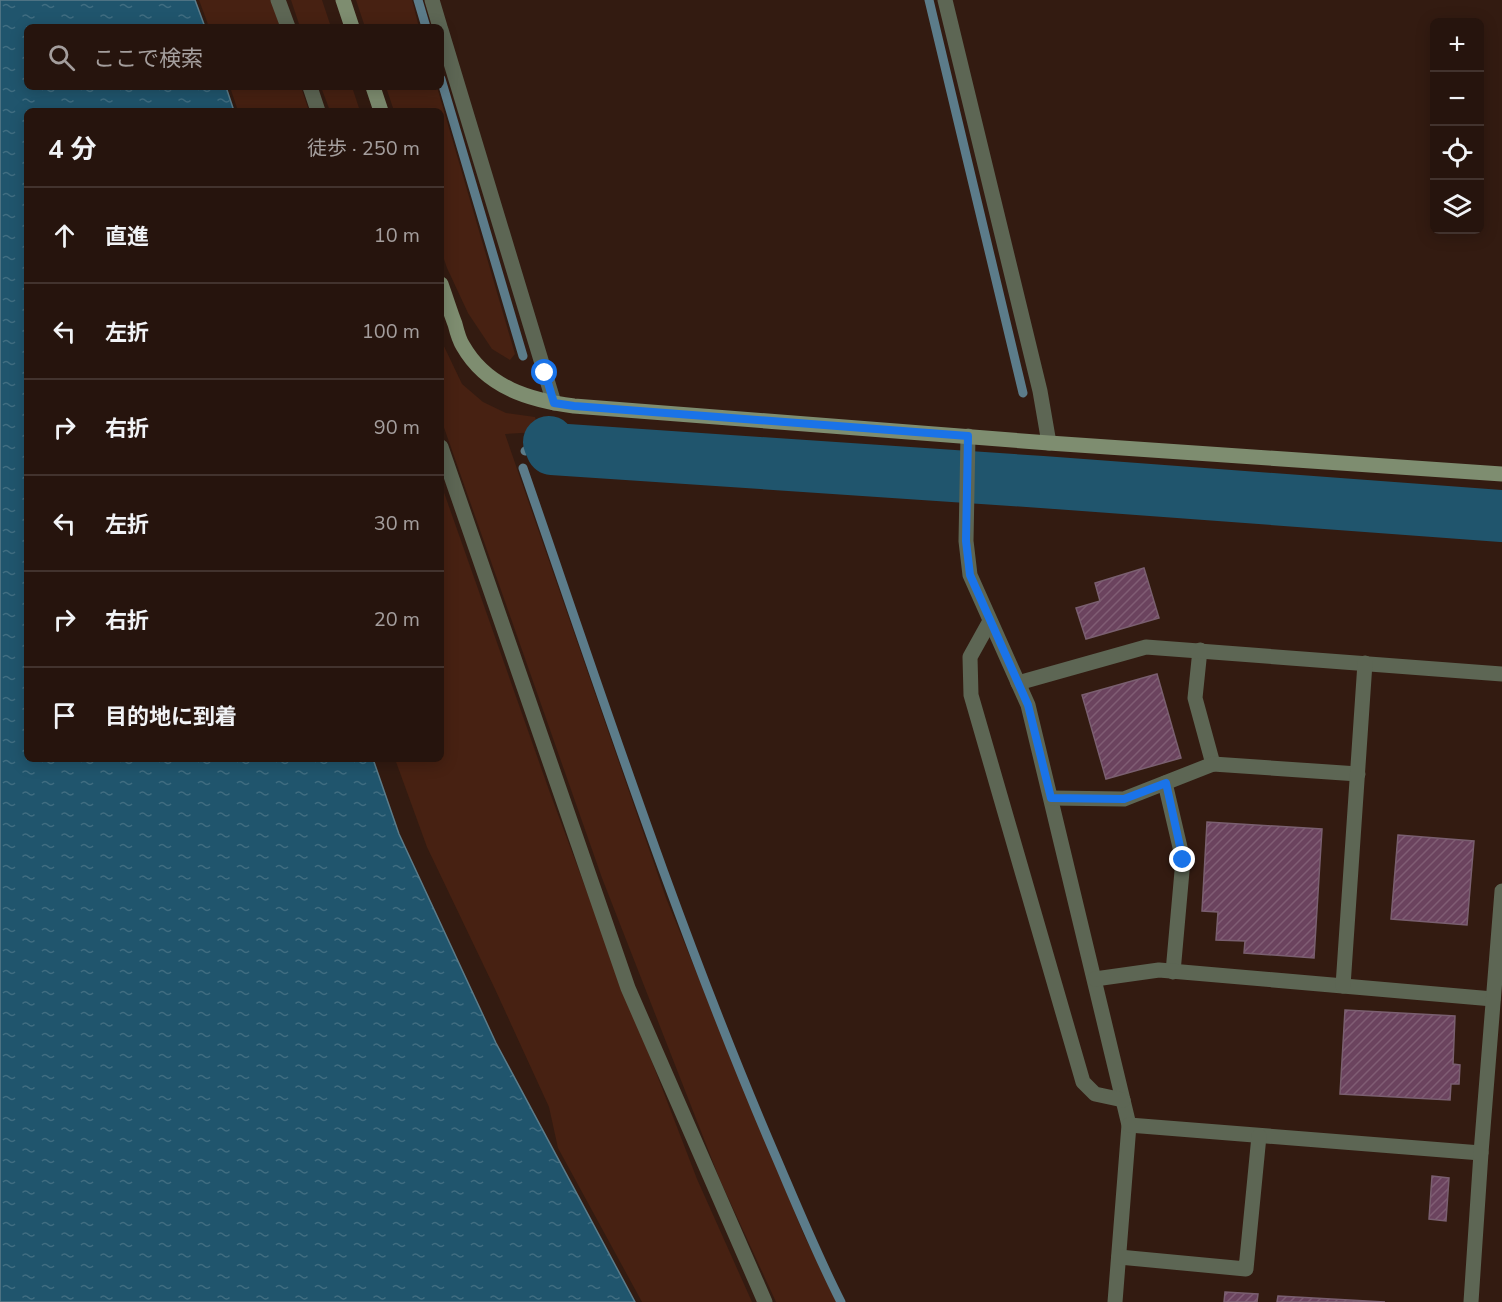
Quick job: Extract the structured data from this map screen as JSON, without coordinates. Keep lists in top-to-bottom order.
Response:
{
  "page": {
    "map_buttons": ["+", "−"],
    "search": "ここで検索",
    "heading": ["4 分", "徒歩 · 250 m"],
    "list": [
      ["直進", "10 m"],
      ["左折", "100 m"],
      ["右折", "90 m"],
      ["左折", "30 m"],
      ["右折", "20 m"],
      "目的地に到着"
    ]
  }
}
